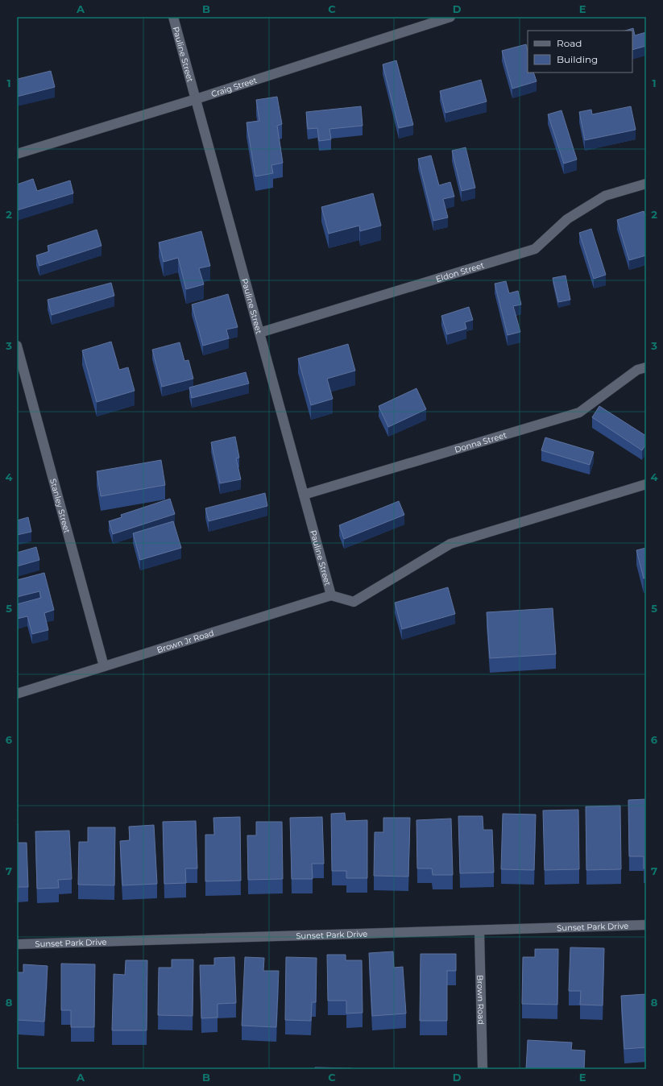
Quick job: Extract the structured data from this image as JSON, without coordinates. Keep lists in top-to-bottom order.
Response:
{
  "streets": {
    "street": [
      "Pauline Street",
      "Craig Street",
      "Eldon Street",
      "Donna Street",
      "Stanley Street",
      "Brown Jr Road",
      "Sunset Park Drive",
      "Brown Road"
    ]
  },
  "crossings": [
    ["Pauline Street", "Craig Street"],
    ["Pauline Street", "Eldon Street"],
    ["Pauline Street", "Donna Street"],
    ["Pauline Street", "Brown Jr Road"],
    ["Stanley Street", "Brown Jr Road"],
    ["Sunset Park Drive", "Brown Road"]
  ],
  "legend": ["Road", "Building"],
  "grid": {
    "columns": [
      "A",
      "B",
      "C",
      "D",
      "E"
    ],
    "rows": [
      "1",
      "2",
      "3",
      "4",
      "5",
      "6",
      "7",
      "8"
    ]
  }
}
